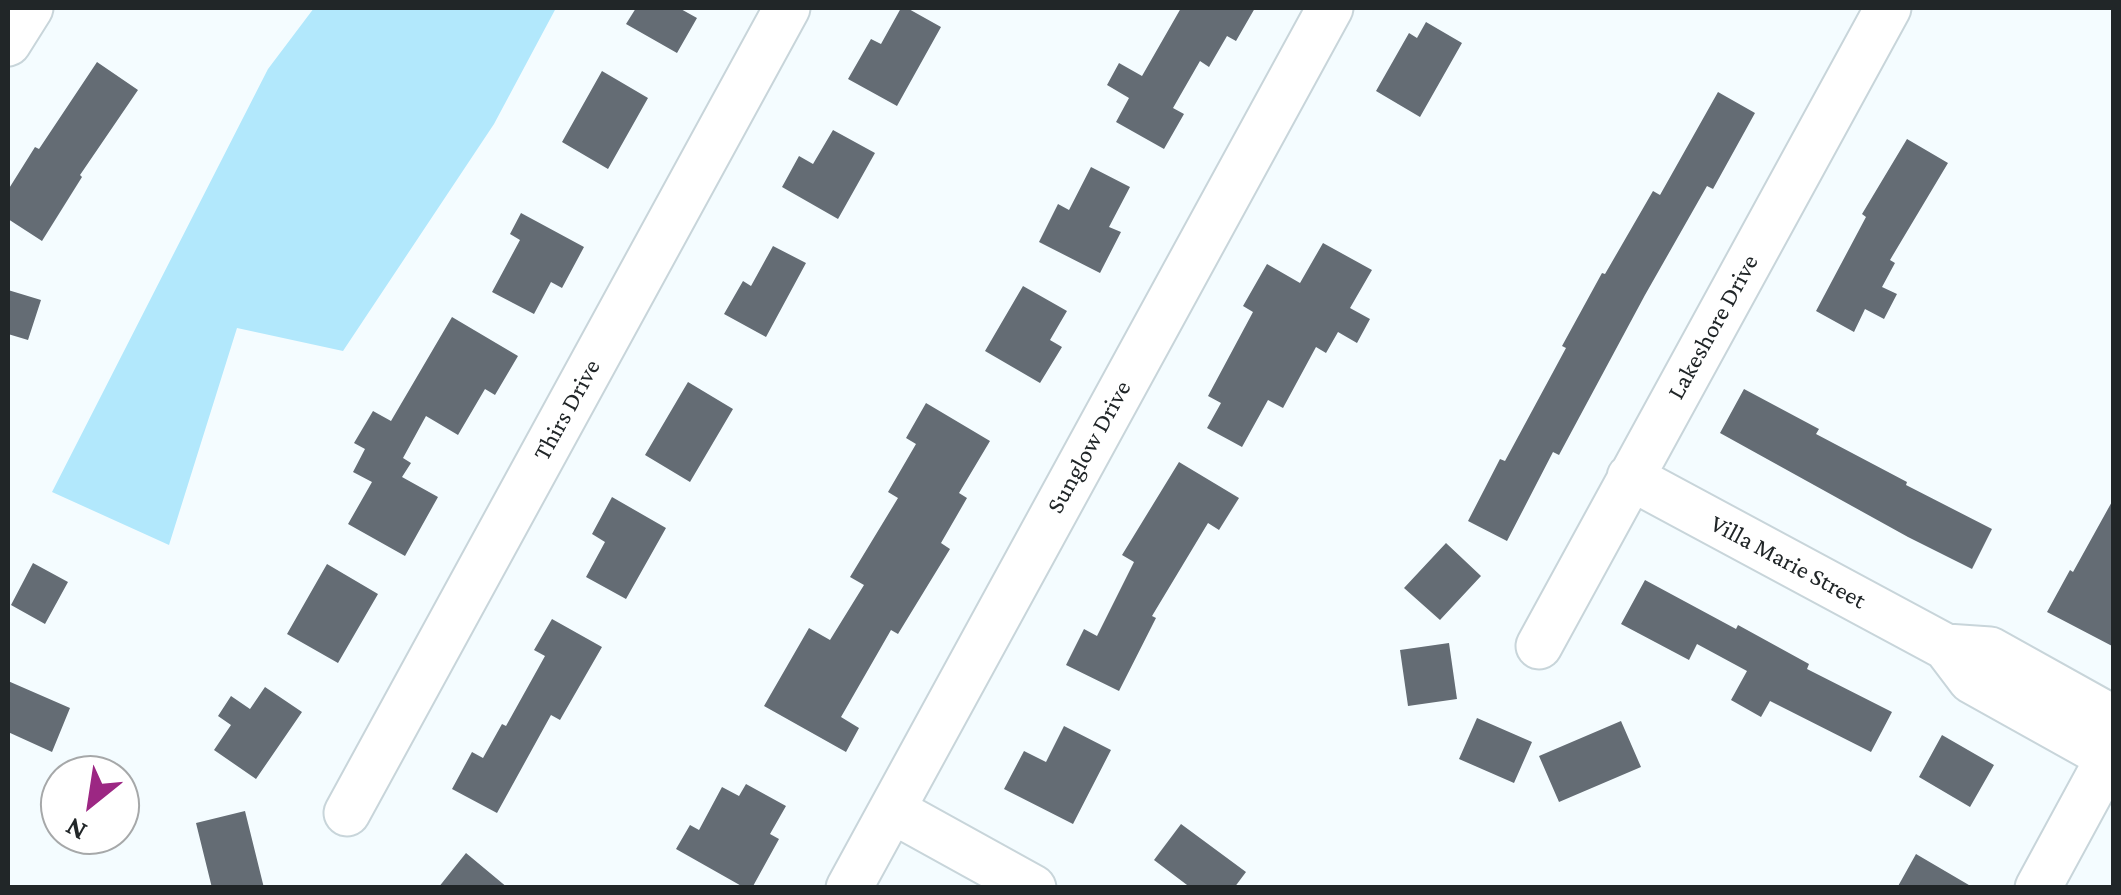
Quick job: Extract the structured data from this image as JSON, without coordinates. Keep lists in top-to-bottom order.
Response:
{
  "streets": {
    "street": [
      "Lakeshore Drive",
      "Thirs Drive",
      "Sunglow Drive",
      "Villa Marie Street"
    ]
  },
  "crossings": [
    ["Lakeshore Drive", "Villa Marie Street"]
  ],
  "north": "bottom left"
}
